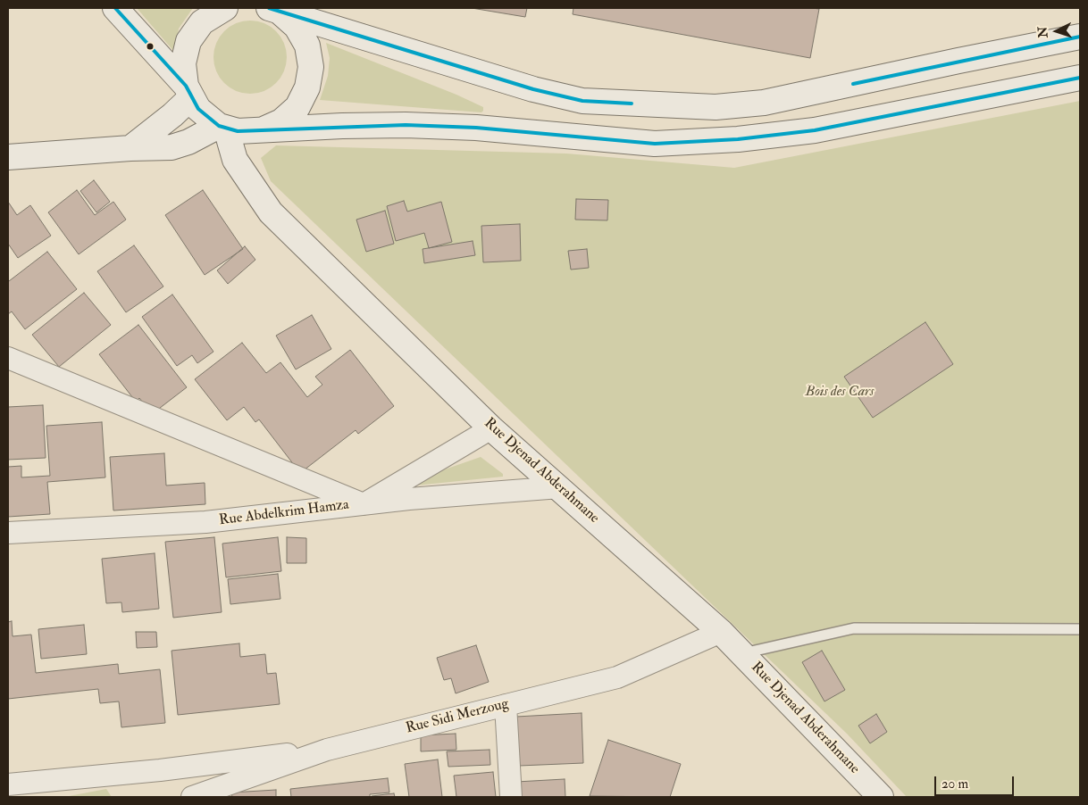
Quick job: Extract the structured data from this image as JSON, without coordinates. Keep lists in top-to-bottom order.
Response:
{
  "streets": {
    "main road": ["Rue Djenad Abderahmane"],
    "street": ["Rue Abdelkrim Hamza", "Rue Sidi Merzoug"]
  },
  "crossings": [
    ["Rue Djenad Abderahmane", "Rue Abdelkrim Hamza"],
    ["Rue Djenad Abderahmane", "Rue Sidi Merzoug"]
  ],
  "parks": ["Bois des Cars"],
  "scale_bar": "20 m",
  "north": "left"
}
